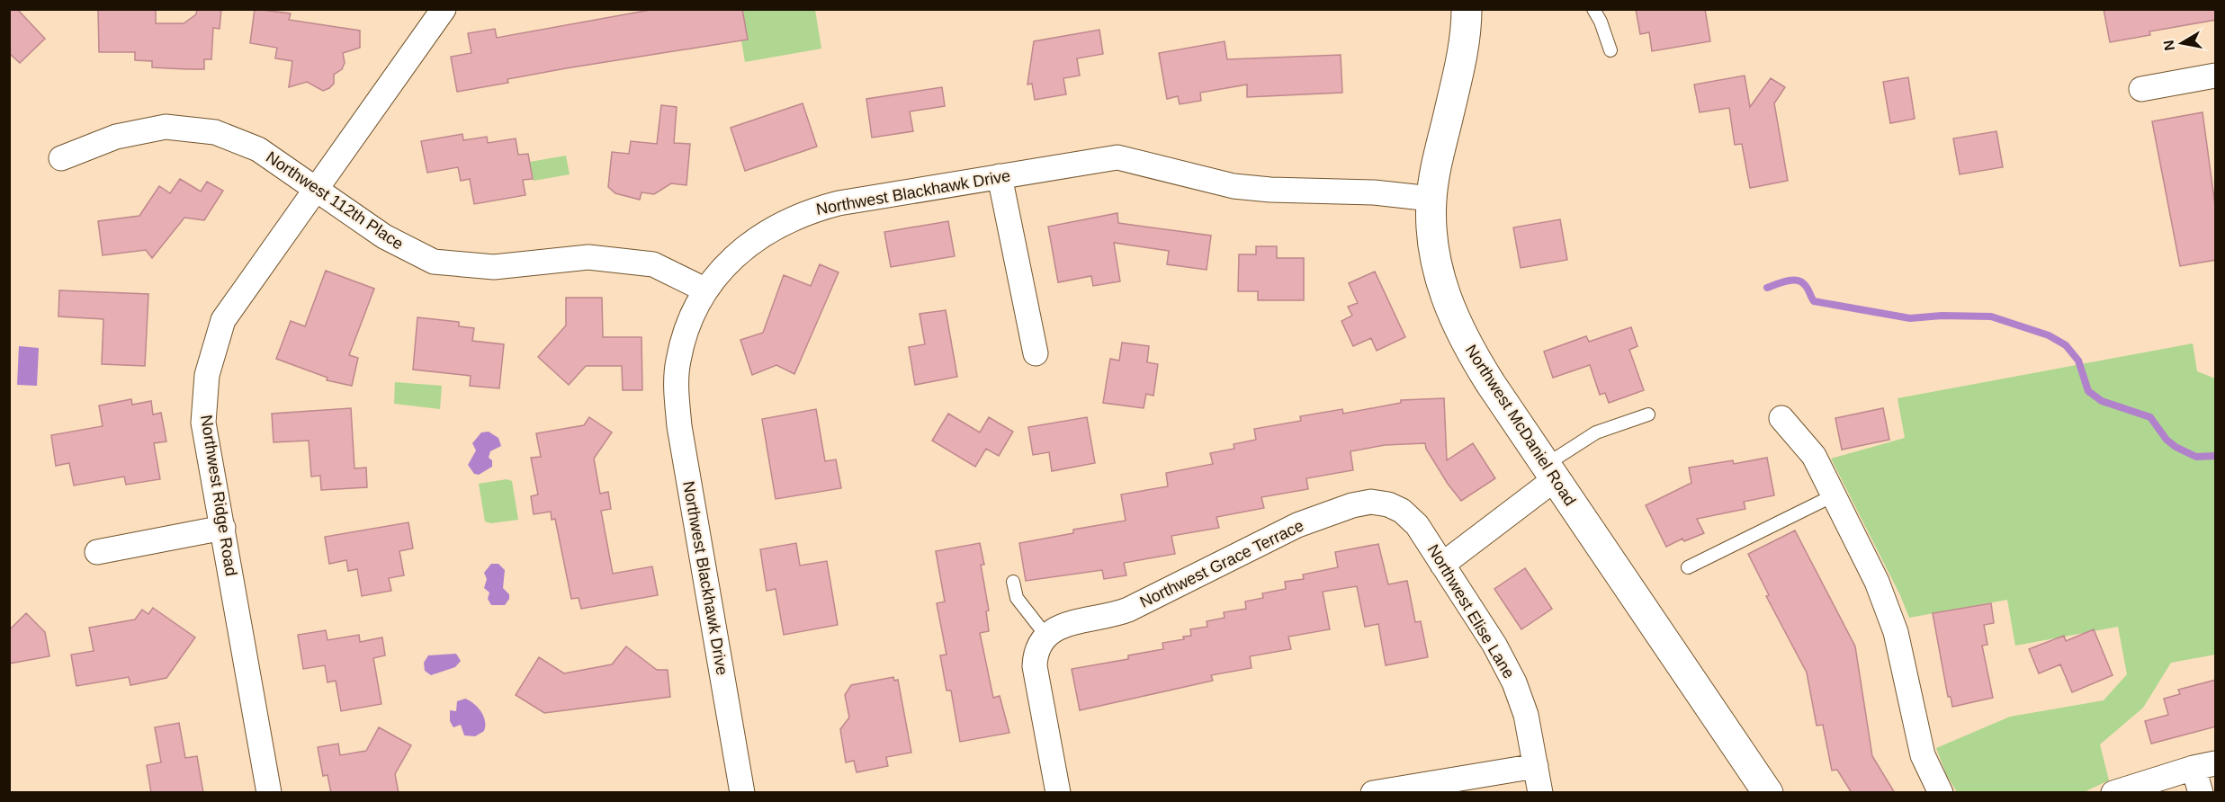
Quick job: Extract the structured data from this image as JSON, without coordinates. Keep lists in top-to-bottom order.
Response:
{
  "streets": {
    "street": [
      "Northwest Blackhawk Drive",
      "Northwest 112th Place",
      "Northwest McDaniel Road",
      "Northwest Ridge Road",
      "Northwest Grace Terrace",
      "Northwest Elise Lane"
    ]
  },
  "crossings": [
    ["Northwest Blackhawk Drive", "Northwest 112th Place"],
    ["Northwest Blackhawk Drive", "Northwest McDaniel Road"],
    ["Northwest 112th Place", "Northwest Ridge Road"],
    ["Northwest Grace Terrace", "Northwest Elise Lane"]
  ],
  "north": "left"
}
